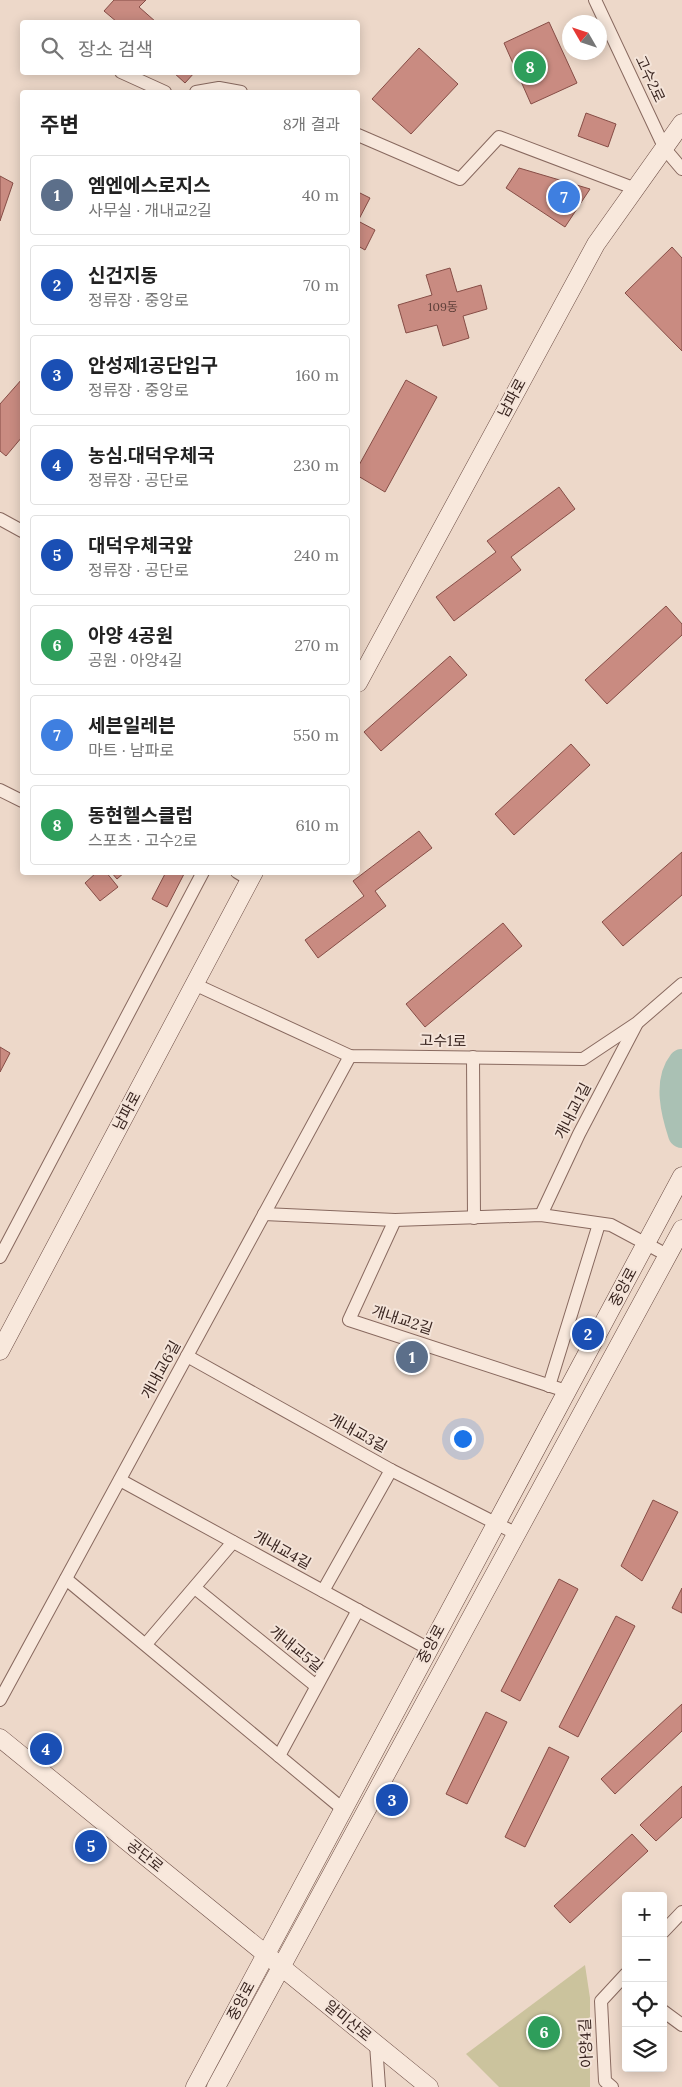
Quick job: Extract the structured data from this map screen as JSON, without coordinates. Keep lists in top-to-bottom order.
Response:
{
  "streets": {
    "main road": [
      "남파로",
      "중앙로",
      "공단로",
      "알미산로"
    ],
    "street": [
      "고수2로",
      "고수1로",
      "개내교1길",
      "개내교2길",
      "개내교6길",
      "개내교3길",
      "개내교4길",
      "개내교5길",
      "아양4길"
    ]
  },
  "crossings": [
    ["고수2로", "남파로"],
    ["남파로", "고수1로"],
    ["고수1로", "개내교1길"],
    ["고수1로", "개내교6길"],
    ["중앙로", "개내교2길"],
    ["중앙로", "개내교3길"],
    ["중앙로", "개내교4길"],
    ["중앙로", "공단로"],
    ["중앙로", "알미산로"],
    ["개내교6길", "개내교3길"],
    ["개내교6길", "개내교4길"],
    ["공단로", "알미산로"]
  ],
  "house_numbers": ["109동"],
  "north": "top left",
  "page": {
    "search": "장소 검색",
    "pins": [
      "8",
      "7",
      "2",
      "1",
      "4",
      "3",
      "5",
      "6"
    ],
    "heading": ["주변", "8개 결과"],
    "list": [
      {
        "mark": "1",
        "name": "엠엔에스로지스",
        "note": "사무실 · 개내교2길",
        "value": "40 m"
      },
      {
        "mark": "2",
        "name": "신건지동",
        "note": "정류장 · 중앙로",
        "value": "70 m"
      },
      {
        "mark": "3",
        "name": "안성제1공단입구",
        "note": "정류장 · 중앙로",
        "value": "160 m"
      },
      {
        "mark": "4",
        "name": "농심.대덕우체국",
        "note": "정류장 · 공단로",
        "value": "230 m"
      },
      {
        "mark": "5",
        "name": "대덕우체국앞",
        "note": "정류장 · 공단로",
        "value": "240 m"
      },
      {
        "mark": "6",
        "name": "아양 4공원",
        "note": "공원 · 아양4길",
        "value": "270 m"
      },
      {
        "mark": "7",
        "name": "세븐일레븐",
        "note": "마트 · 남파로",
        "value": "550 m"
      },
      {
        "mark": "8",
        "name": "동현헬스클럽",
        "note": "스포츠 · 고수2로",
        "value": "610 m"
      }
    ],
    "map_buttons": ["+", "−"]
  }
}
